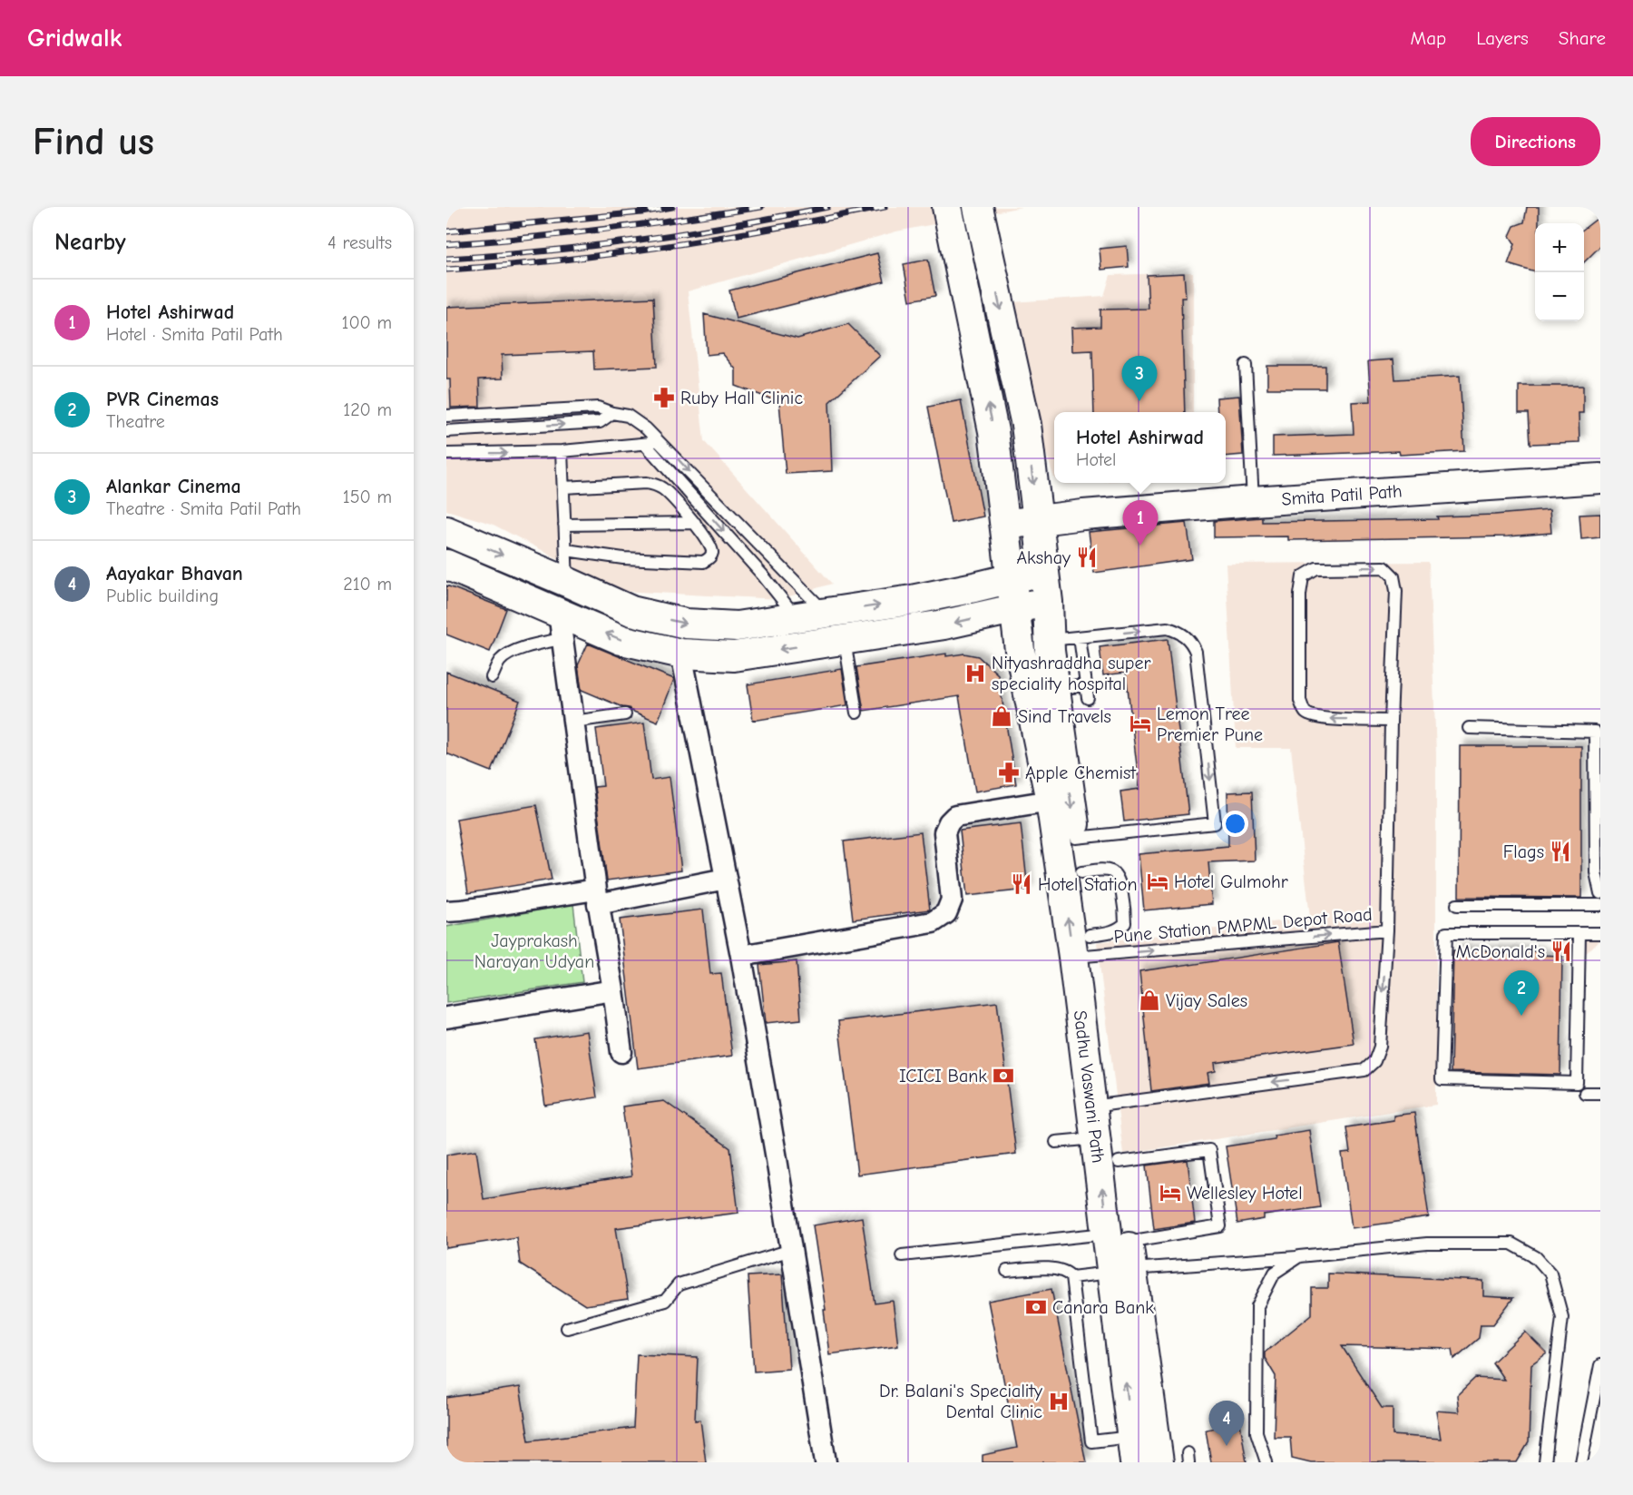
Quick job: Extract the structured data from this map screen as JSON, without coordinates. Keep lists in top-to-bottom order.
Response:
{
  "streets": {
    "main road": ["Smita Patil Path", "Sadhu Vaswani Path"],
    "lane": ["Pune Station PMPML Depot Road"]
  },
  "crossings": [
    ["Smita Patil Path", "Sadhu Vaswani Path"],
    ["Pune Station PMPML Depot Road", "Sadhu Vaswani Path"]
  ],
  "parks": ["Jayprakash Narayan Udyan"],
  "places": {
    "pharmacy": ["Ruby Hall Clinic", "Apple Chemist"],
    "restaurant": [
      "Akshay",
      "Flags",
      "Hotel Station",
      "McDonald's"
    ],
    "hospital": ["Nityashraddha super speciality hospital", "Dr. Balani's Speciality Dental Clinic"],
    "shop": ["Sind Travels", "Vijay Sales"],
    "hotel": ["Lemon Tree Premier Pune", "Hotel Gulmohr", "Wellesley Hotel"],
    "bank": ["ICICI Bank", "Canara Bank"]
  },
  "page": {
    "header": "Gridwalk",
    "nav": ["Map", "Layers", "Share"],
    "buttons": "Directions",
    "title": "Find us",
    "heading": ["Nearby", "4 results"],
    "map_buttons": ["+", "−"],
    "list": [
      {
        "mark": "1",
        "name": "Hotel Ashirwad",
        "note": "Hotel · Smita Patil Path",
        "value": "100 m"
      },
      {
        "mark": "2",
        "name": "PVR Cinemas",
        "note": "Theatre",
        "value": "120 m"
      },
      {
        "mark": "3",
        "name": "Alankar Cinema",
        "note": "Theatre · Smita Patil Path",
        "value": "150 m"
      },
      {
        "mark": "4",
        "name": "Aayakar Bhavan",
        "note": "Public building",
        "value": "210 m"
      }
    ],
    "pins": [
      "3",
      "1",
      "2",
      "4"
    ],
    "popup": ["Hotel Ashirwad", "Hotel"]
  }
}
